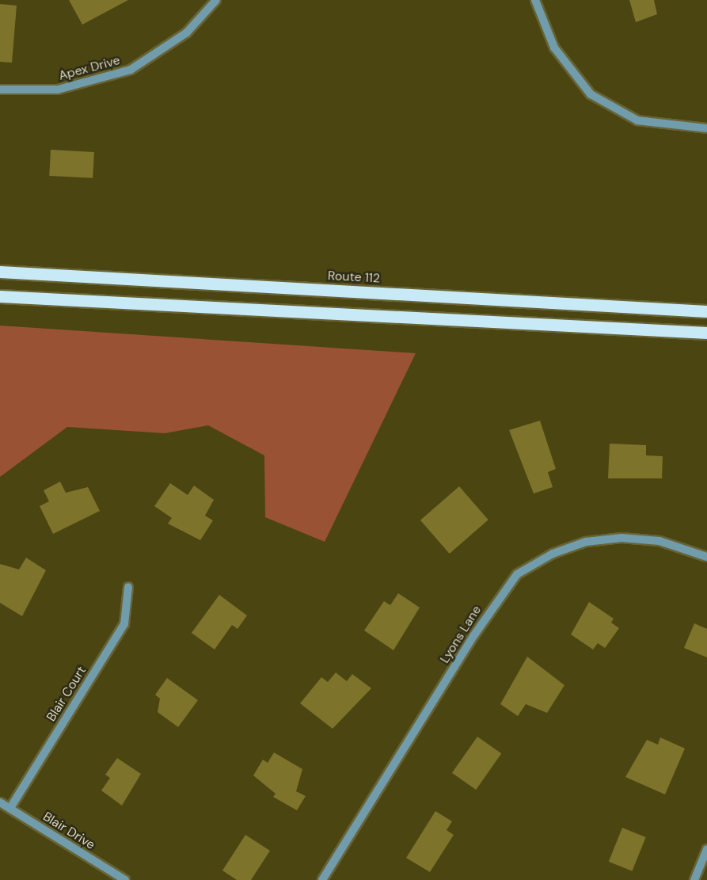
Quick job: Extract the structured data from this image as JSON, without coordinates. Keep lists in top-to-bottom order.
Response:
{
  "streets": {
    "main road": ["Route 112"],
    "street": [
      "Apex Drive",
      "Lyons Lane",
      "Blair Court",
      "Blair Drive"
    ]
  },
  "crossings": [
    ["Blair Court", "Blair Drive"]
  ]
}
